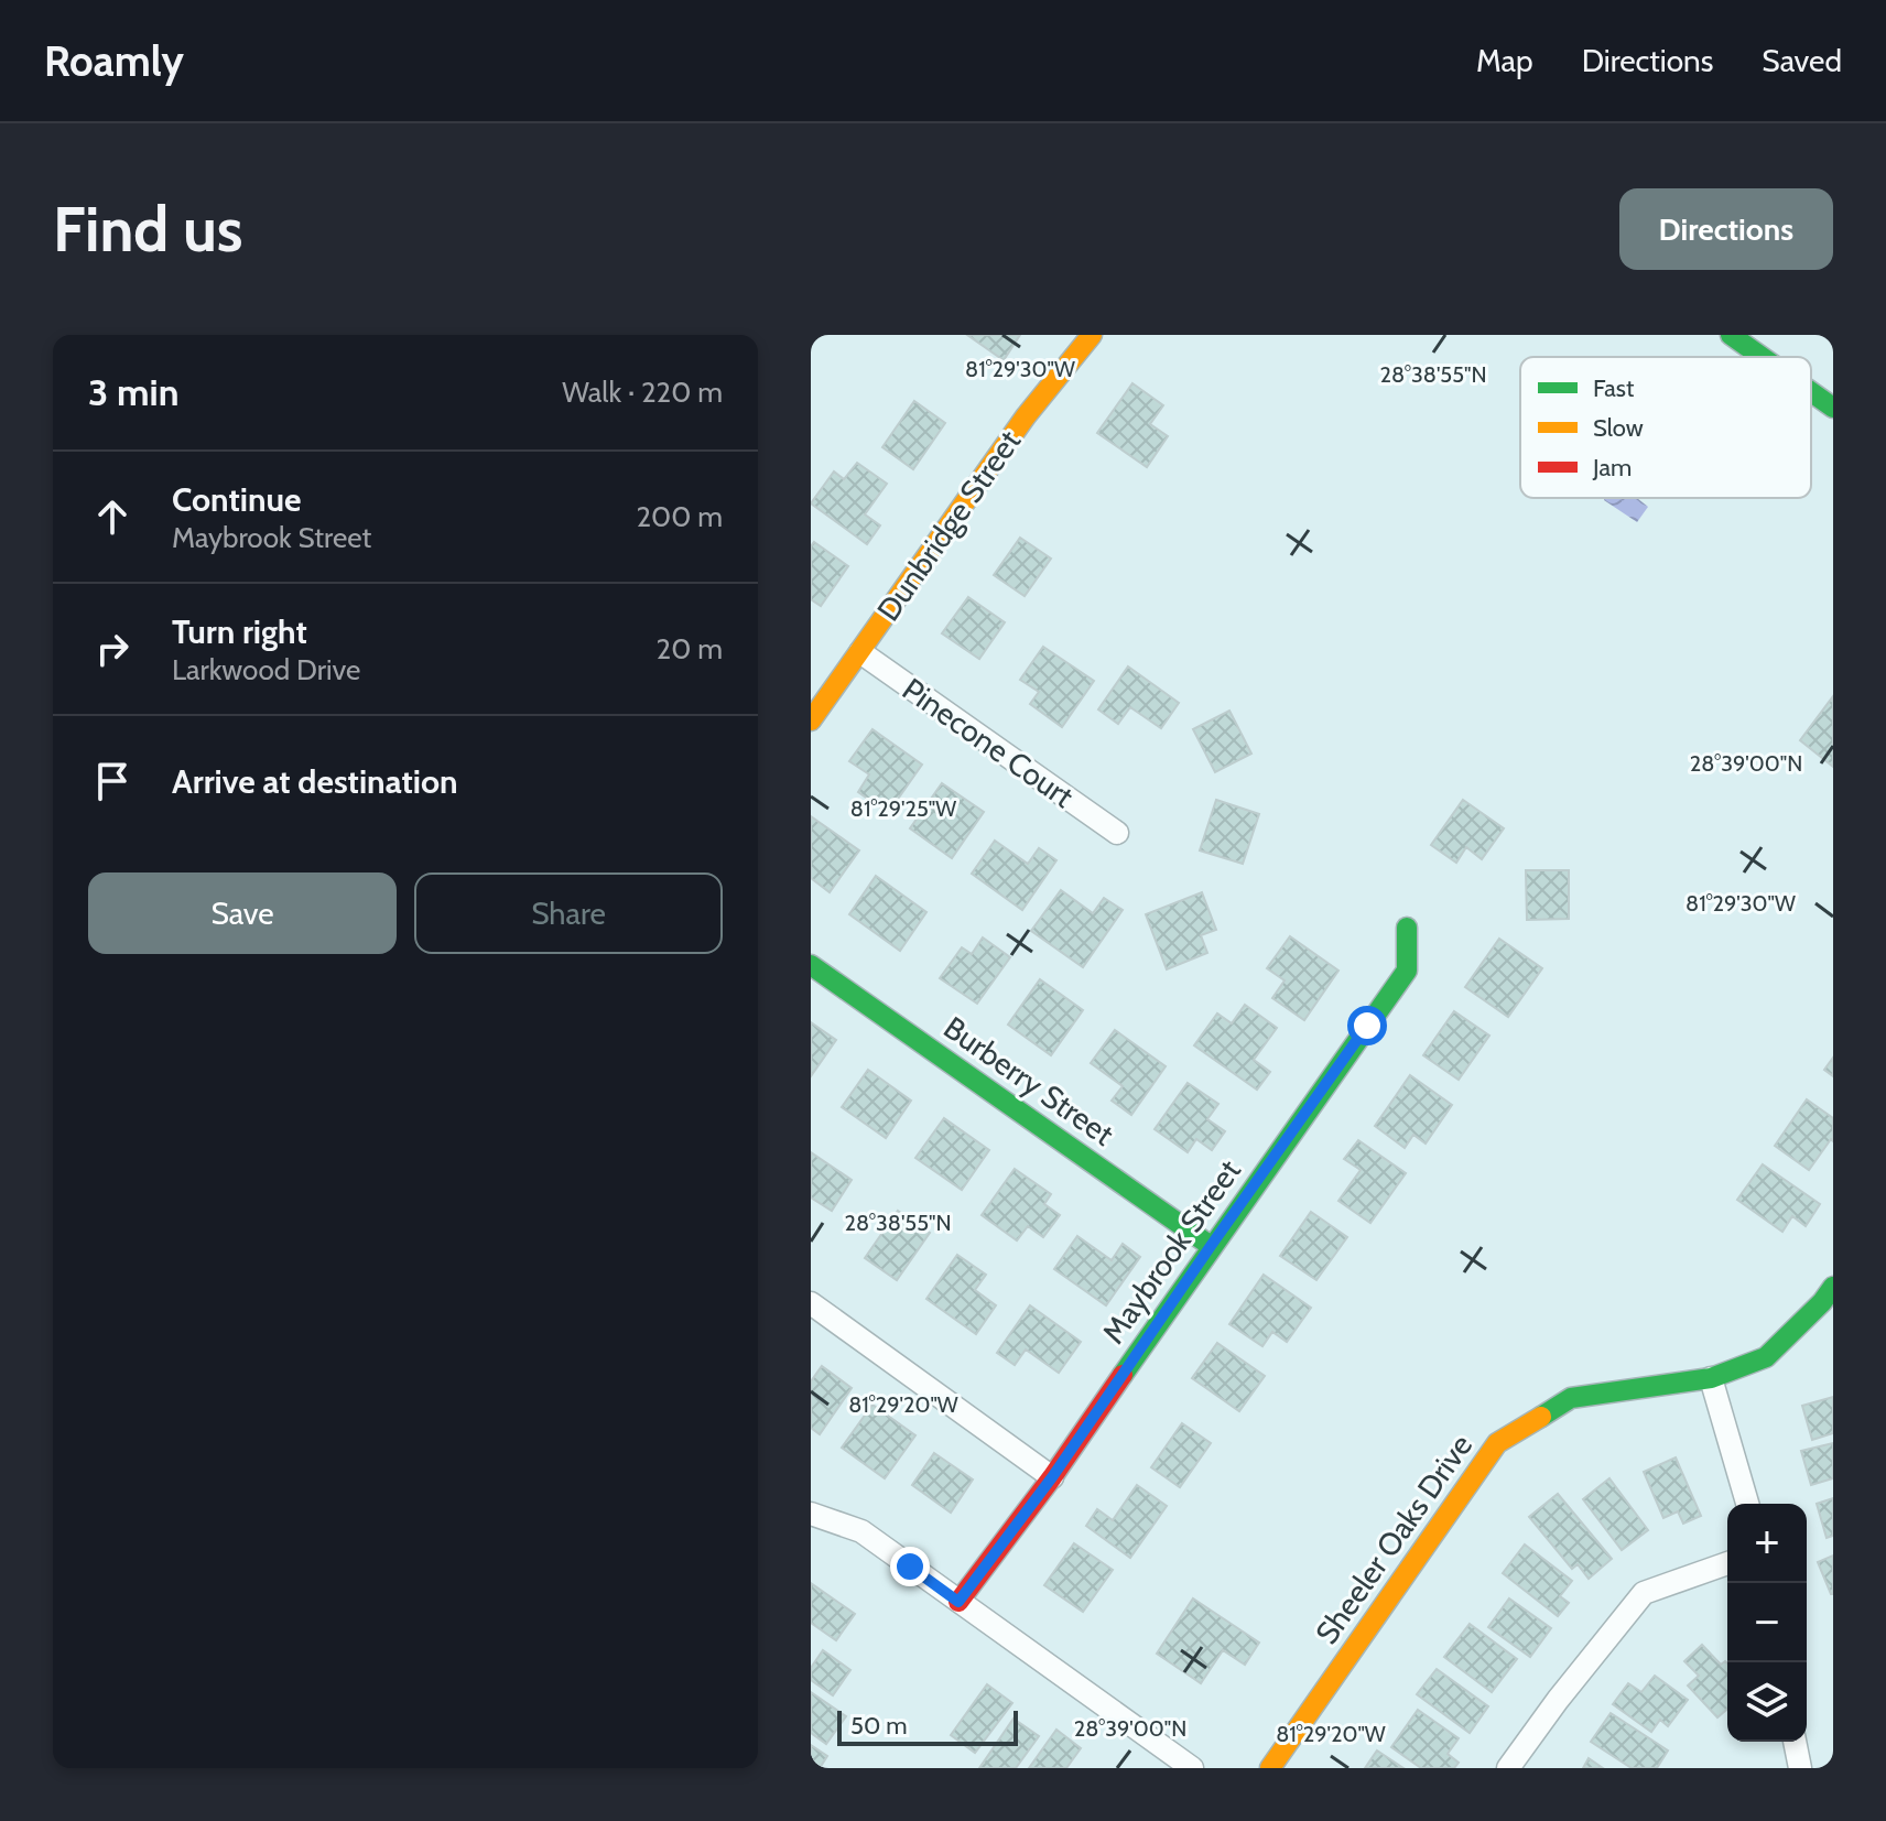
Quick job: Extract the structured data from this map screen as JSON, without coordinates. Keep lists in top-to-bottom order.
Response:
{
  "streets": {
    "street": [
      "Dunbridge Street",
      "Pinecone Court",
      "Burberry Street",
      "Maybrook Street",
      "Sheeler Oaks Drive"
    ]
  },
  "crossings": [
    ["Dunbridge Street", "Pinecone Court"],
    ["Burberry Street", "Maybrook Street"]
  ],
  "legend": ["Fast", "Slow", "Jam"],
  "scale_bar": "50 m",
  "page": {
    "header": "Roamly",
    "nav": ["Map", "Directions", "Saved"],
    "buttons": [
      "Directions",
      ["Save", "Share"]
    ],
    "title": "Find us",
    "heading": ["3 min", "Walk · 220 m"],
    "list": [
      ["Continue", "Maybrook Street", "200 m"],
      ["Turn right", "Larkwood Drive", "20 m"],
      "Arrive at destination"
    ],
    "map_buttons": ["+", "−"],
    "scale": "50 m"
  },
  "coordinates": [
    "81°29'30\"W",
    "28°38'55\"N",
    "28°39'00\"N",
    "81°29'25\"W",
    "81°29'20\"W"
  ]
}
